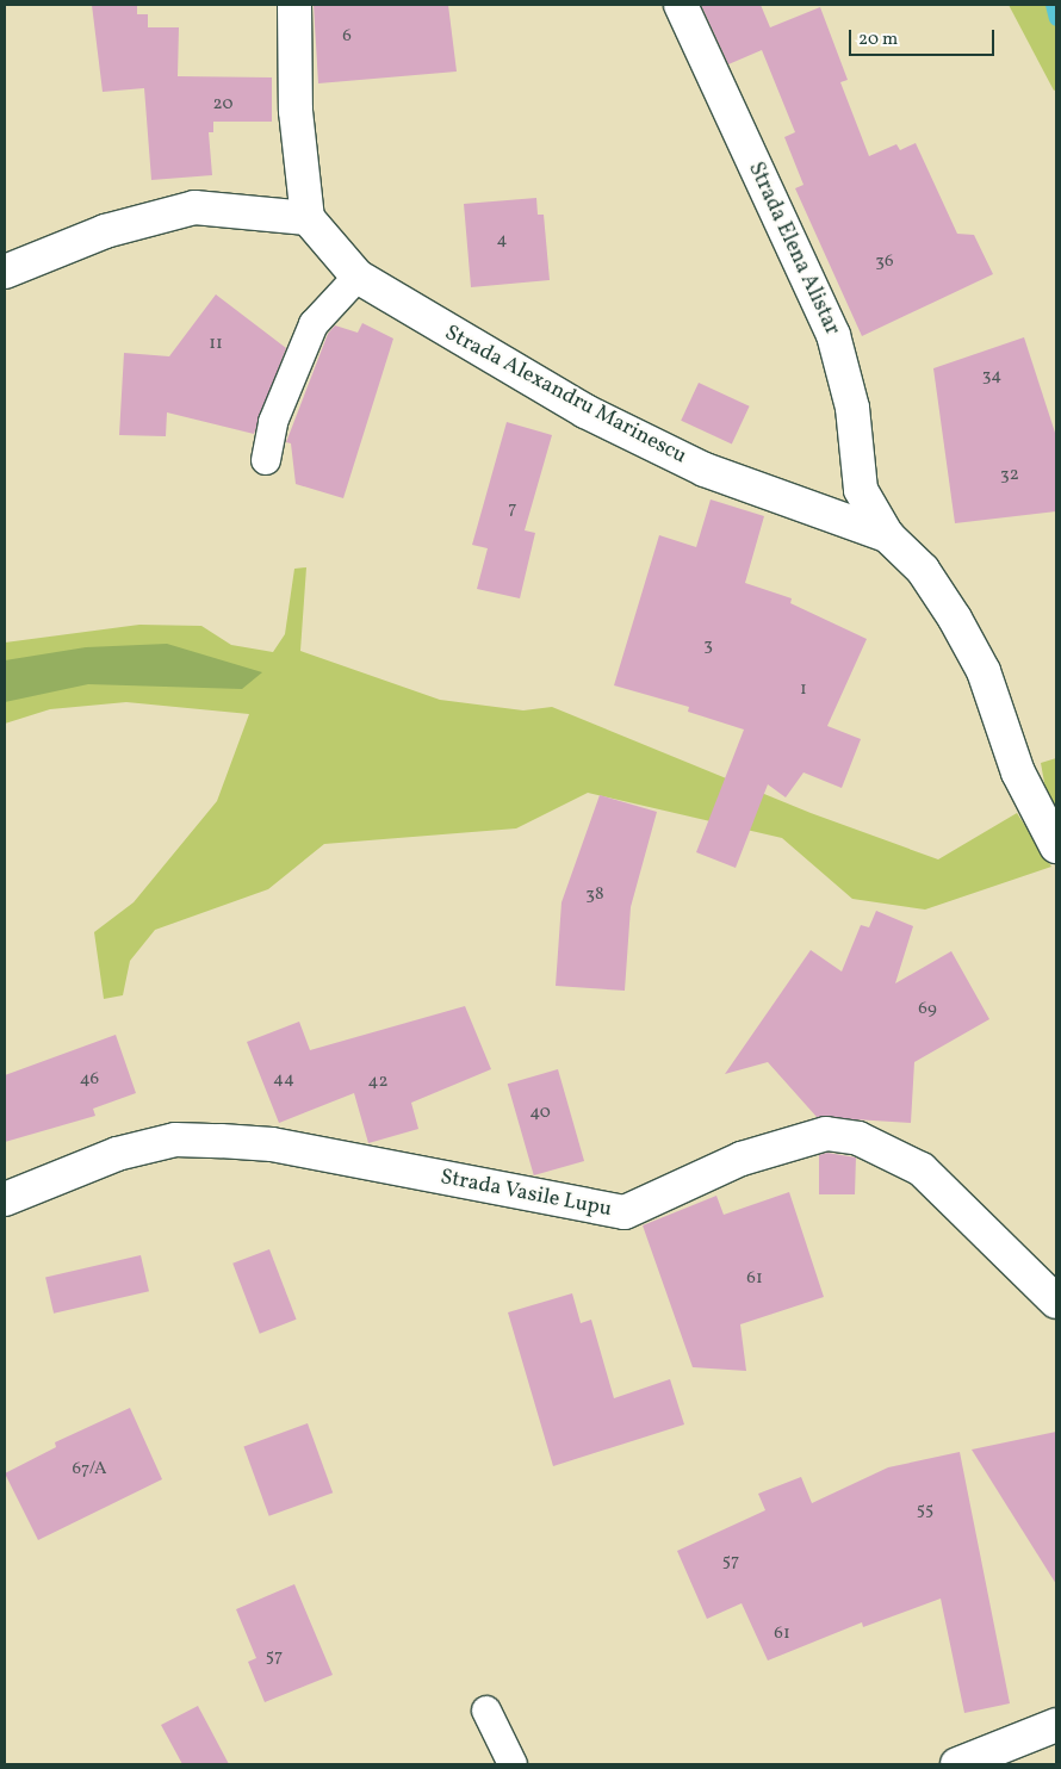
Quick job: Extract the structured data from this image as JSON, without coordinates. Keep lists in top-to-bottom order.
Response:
{
  "streets": {
    "street": ["Strada Elena Alistar", "Strada Alexandru Marinescu", "Strada Vasile Lupu"]
  },
  "crossings": [
    ["Strada Elena Alistar", "Strada Alexandru Marinescu"]
  ],
  "house_numbers": [
    "6",
    "20",
    "4",
    "36",
    "11",
    "34",
    "32",
    "7",
    "3",
    "1",
    "38",
    "69",
    "46",
    "44",
    "42",
    "40",
    "61",
    "67/A",
    "55",
    "57",
    "61",
    "57"
  ],
  "scale_bar": "20 m"
}
